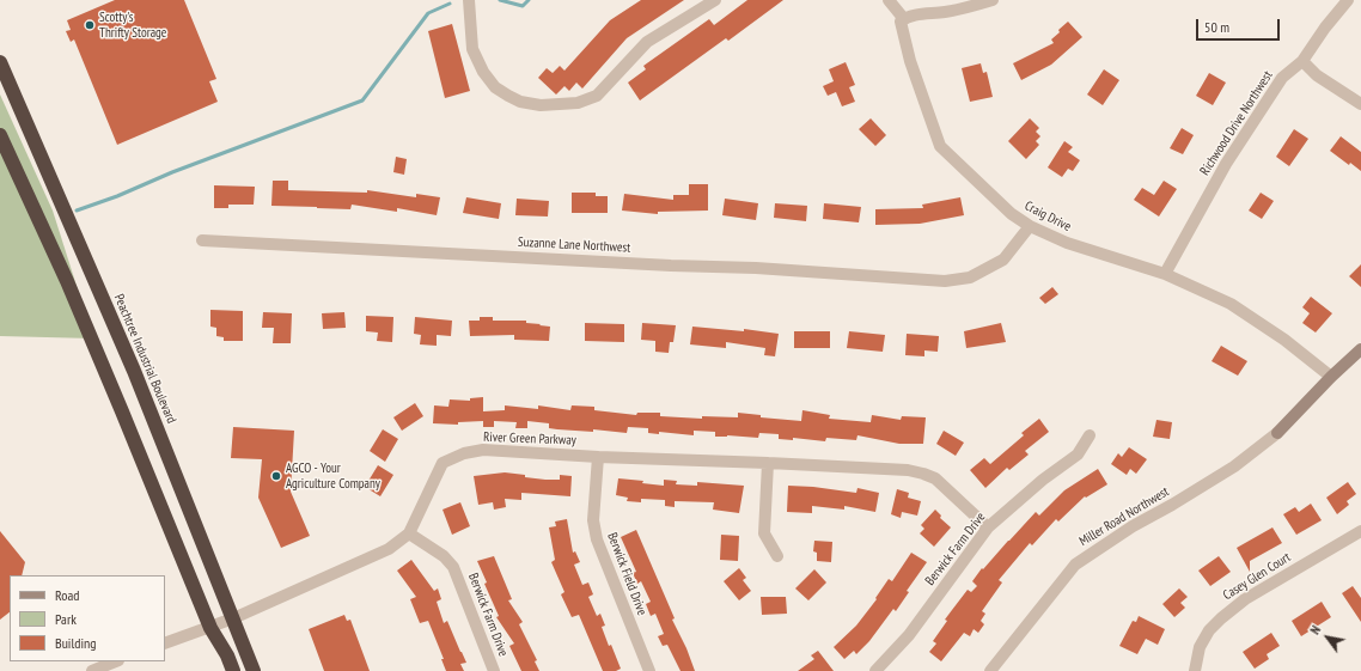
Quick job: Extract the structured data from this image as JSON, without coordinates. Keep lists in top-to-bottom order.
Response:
{
  "streets": {
    "highway": ["Peachtree Industrial Boulevard"],
    "street": [
      "Richwood Drive Northwest",
      "Craig Drive",
      "Suzanne Lane Northwest",
      "River Green Parkway",
      "Miller Road Northwest",
      "Berwick Farm Drive",
      "Berwick Field Drive",
      "Casey Glen Court"
    ]
  },
  "crossings": [
    ["Richwood Drive Northwest", "Craig Drive"],
    ["Craig Drive", "Suzanne Lane Northwest"],
    ["Craig Drive", "Miller Road Northwest"],
    ["Peachtree Industrial Boulevard", "River Green Parkway"],
    ["River Green Parkway", "Berwick Farm Drive"],
    ["River Green Parkway", "Berwick Field Drive"]
  ],
  "places": ["Scotty's Thrifty Storage", "AGCO - Your Agriculture Company"],
  "legend": ["Road", "Park", "Building"],
  "scale_bar": "50 m",
  "north": "top left"
}
